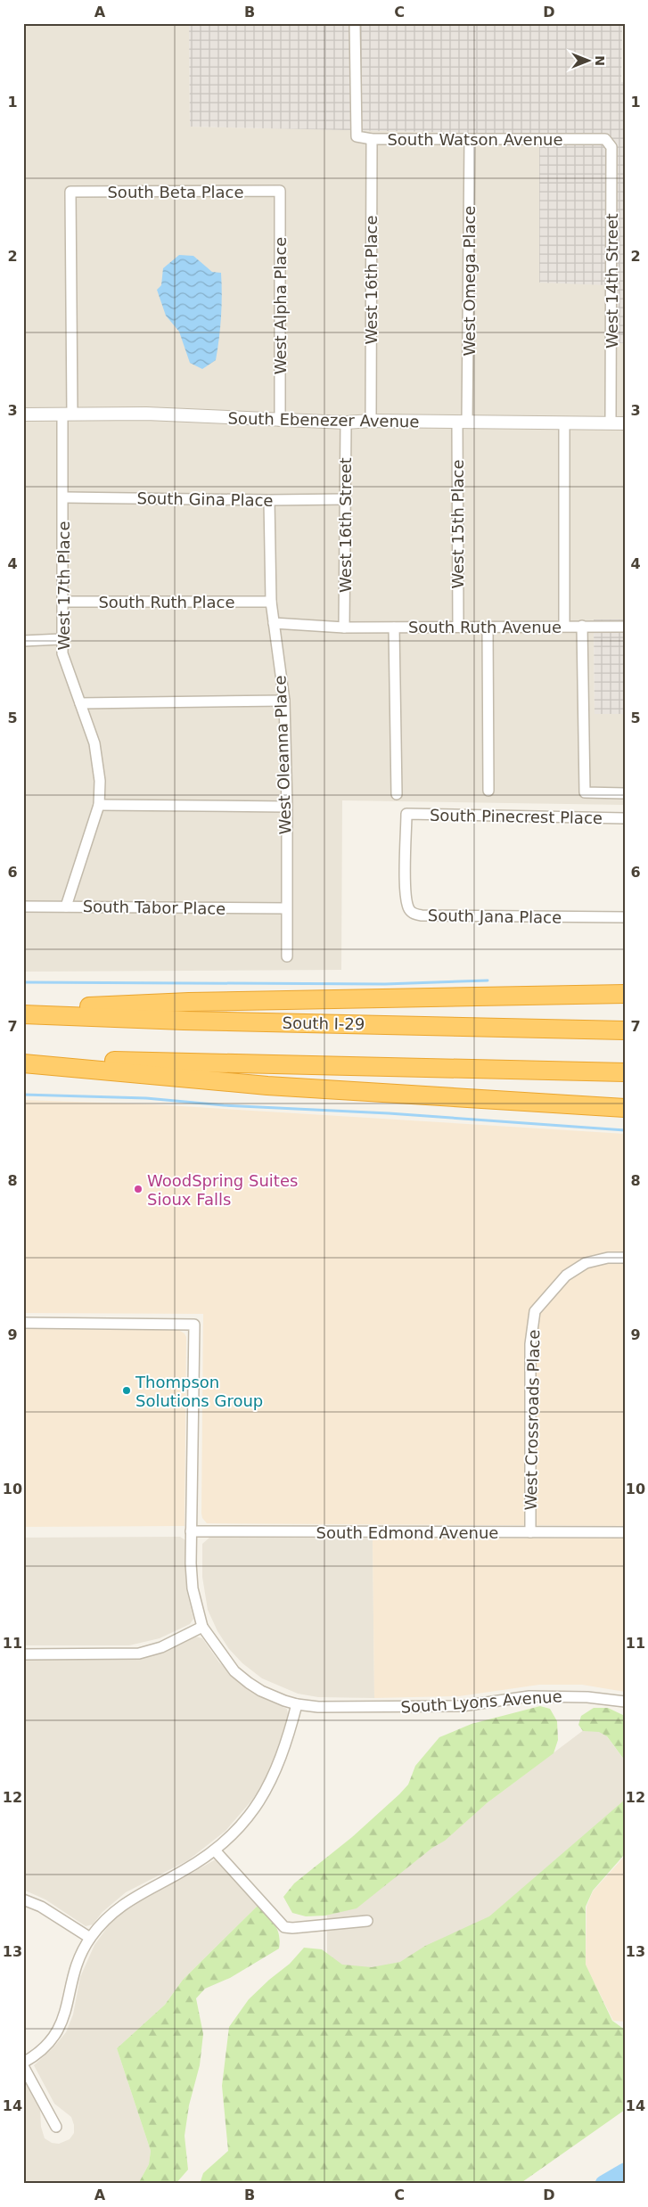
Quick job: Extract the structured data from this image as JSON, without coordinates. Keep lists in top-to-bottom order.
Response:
{
  "streets": {
    "highway": ["South I-29"],
    "street": [
      "South Watson Avenue",
      "South Beta Place",
      "West 16th Place",
      "West Omega Place",
      "West 14th Street",
      "West Alpha Place",
      "South Ebenezer Avenue",
      "South Gina Place",
      "West 15th Place",
      "West 16th Street",
      "West 17th Place",
      "South Ruth Place",
      "South Ruth Avenue",
      "West Oleanna Place",
      "South Pinecrest Place",
      "South Tabor Place",
      "South Jana Place",
      "West Crossroads Place",
      "South Edmond Avenue",
      "South Lyons Avenue"
    ]
  },
  "crossings": [
    ["South Watson Avenue", "West 16th Place"],
    ["South Watson Avenue", "West Omega Place"],
    ["South Watson Avenue", "West 14th Street"],
    ["South Beta Place", "West Alpha Place"],
    ["South Beta Place", "West 17th Place"],
    ["West 16th Place", "South Ebenezer Avenue"],
    ["West Omega Place", "South Ebenezer Avenue"],
    ["West Omega Place", "West 15th Place"],
    ["West 14th Street", "South Ebenezer Avenue"],
    ["West Alpha Place", "South Ebenezer Avenue"],
    ["South Ebenezer Avenue", "West 15th Place"],
    ["South Ebenezer Avenue", "West 16th Street"],
    ["South Ebenezer Avenue", "West 17th Place"],
    ["South Gina Place", "West 16th Street"],
    ["South Gina Place", "West 17th Place"],
    ["South Gina Place", "West Oleanna Place"],
    ["West 15th Place", "South Ruth Avenue"],
    ["West 16th Street", "South Ruth Avenue"],
    ["West 17th Place", "South Ruth Place"],
    ["West 17th Place", "South Tabor Place"],
    ["South Ruth Place", "West Oleanna Place"],
    ["West Oleanna Place", "South Tabor Place"],
    ["South Pinecrest Place", "South Jana Place"],
    ["West Crossroads Place", "South Edmond Avenue"],
    ["South Edmond Avenue", "South Lyons Avenue"]
  ],
  "places": ["WoodSpring Suites Sioux Falls", "Thompson Solutions Group"],
  "north": "right",
  "grid": {
    "columns": [
      "A",
      "B",
      "C",
      "D"
    ],
    "rows": [
      "1",
      "2",
      "3",
      "4",
      "5",
      "6",
      "7",
      "8",
      "9",
      "10",
      "11",
      "12",
      "13",
      "14"
    ]
  }
}
